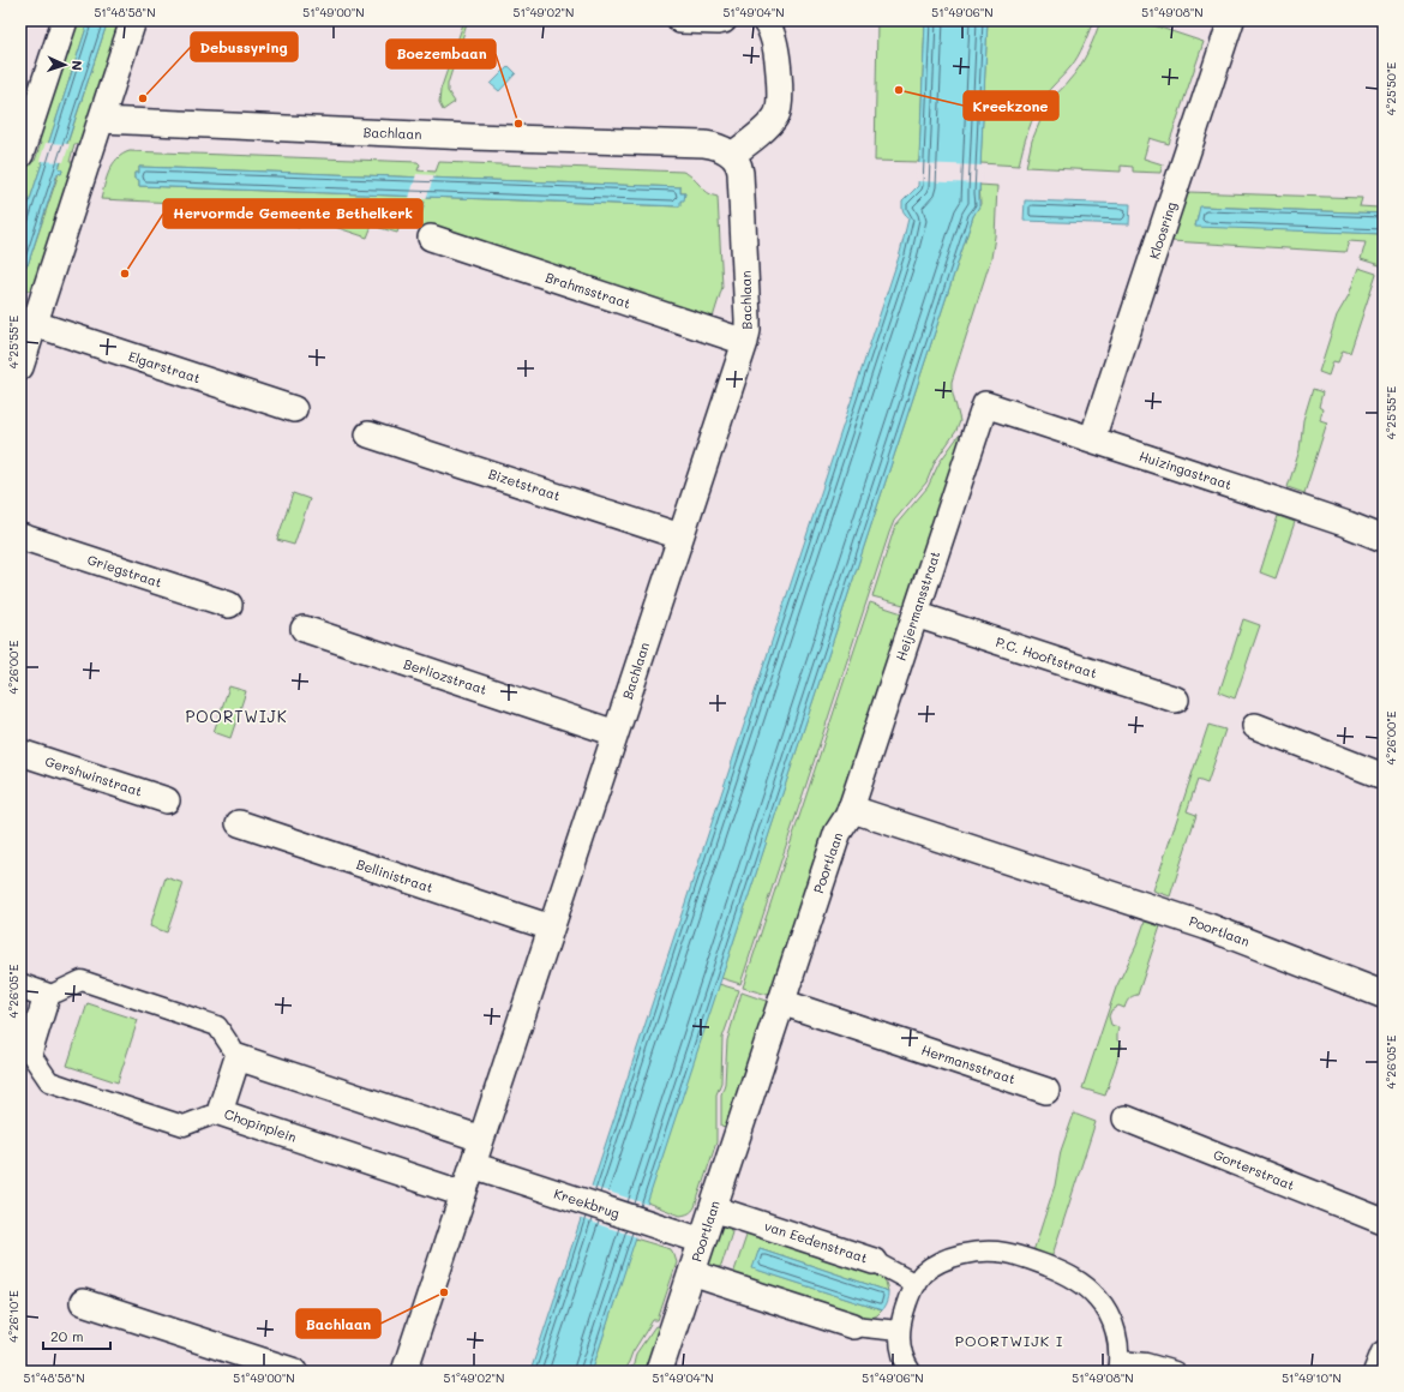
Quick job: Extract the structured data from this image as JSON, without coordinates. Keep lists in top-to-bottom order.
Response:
{
  "streets": {
    "street": [
      "Bachlaan",
      "Kloosring",
      "Brahmsstraat",
      "Elgarstraat",
      "Huizingastraat",
      "Bizetstraat",
      "Griegstraat",
      "Heijermansstraat",
      "P.C. Hooftstraat",
      "Berliozstraat",
      "Gershwinstraat",
      "Poortlaan",
      "Bellinistraat",
      "Hermansstraat",
      "Chopinplein",
      "Gorterstraat",
      "Kreekbrug",
      "van Eedenstraat"
    ]
  },
  "crossings": [
    ["Bachlaan", "Brahmsstraat"],
    ["Bachlaan", "Bizetstraat"],
    ["Bachlaan", "Berliozstraat"],
    ["Bachlaan", "Bellinistraat"],
    ["Bachlaan", "Chopinplein"],
    ["Bachlaan", "Kreekbrug"],
    ["Kloosring", "Huizingastraat"],
    ["Huizingastraat", "Heijermansstraat"],
    ["Heijermansstraat", "P.C. Hooftstraat"],
    ["Heijermansstraat", "Poortlaan"],
    ["Poortlaan", "Hermansstraat"],
    ["Poortlaan", "Kreekbrug"],
    ["Poortlaan", "van Eedenstraat"]
  ],
  "districts": ["POORTWIJK", "POORTWIJK I"],
  "places": [
    "Kreekzone",
    "Debussyring",
    "Boezembaan",
    "Hervormde Gemeente Bethelkerk",
    "Bachlaan"
  ],
  "scale_bar": "20 m",
  "north": "right",
  "coordinates": [
    "51°48'58\"N",
    "51°49'00\"N",
    "51°49'02\"N",
    "51°49'04\"N",
    "51°49'06\"N",
    "51°49'08\"N",
    "4°25'50\"E",
    "4°25'55\"E",
    "4°26'00\"E",
    "4°26'05\"E",
    "4°26'10\"E",
    "51°49'10\"N"
  ]
}
